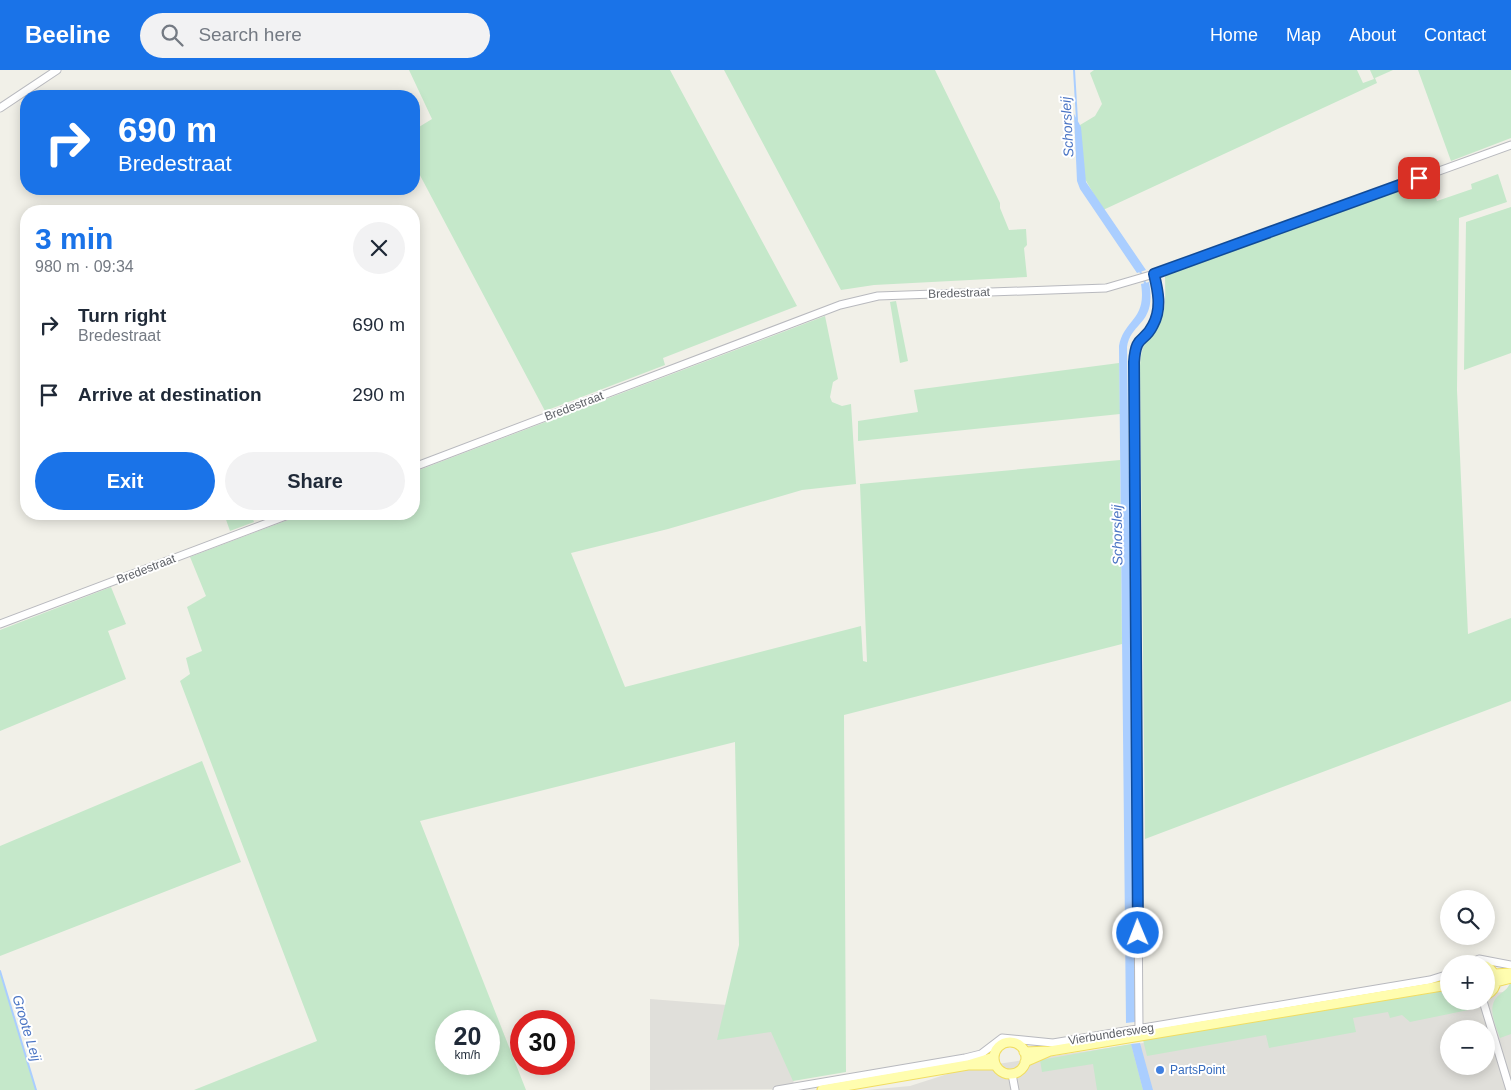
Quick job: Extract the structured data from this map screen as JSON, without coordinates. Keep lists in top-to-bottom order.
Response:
{
  "streets": {
    "main road": ["Vierbundersweg"],
    "street": ["Bredestraat"]
  },
  "water": ["Schorsleij", "Groote Leij"],
  "places": ["PartsPoint"],
  "page": {
    "header": "Beeline",
    "search": "Search here",
    "nav": [
      "Home",
      "Map",
      "About",
      "Contact"
    ],
    "turn": ["690 m", "Bredestraat"],
    "heading": ["3 min", "980 m · 09:34"],
    "list": [
      {
        "name": "Turn right",
        "note": "Bredestraat",
        "value": "690 m"
      },
      {
        "name": "Arrive at destination",
        "value": "290 m"
      }
    ],
    "buttons": ["Exit", "Share"],
    "map_buttons": ["+", "−"],
    "speed": "20 km/h",
    "limit": "30"
  }
}
